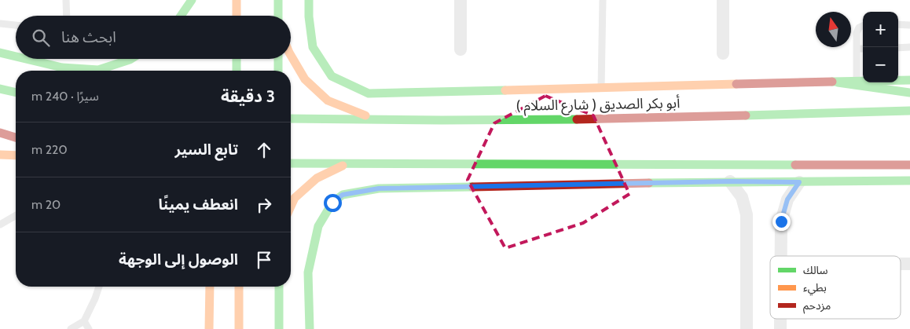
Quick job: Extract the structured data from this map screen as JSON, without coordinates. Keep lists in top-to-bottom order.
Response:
{
  "streets": {
    "main road": ["( شارع السلام ) أبو بكر الصديق"]
  },
  "legend": ["سالك", "بطيء", "مزدحم"],
  "north": "top",
  "page": {
    "map_buttons": ["+", "−"],
    "search": "ابحث هنا",
    "heading": ["3 دقيقة", "سيرًا · 240 m"],
    "list": [
      ["تابع السير", "220 m"],
      ["انعطف يمينًا", "20 m"],
      "الوصول إلى الوجهة"
    ]
  }
}
